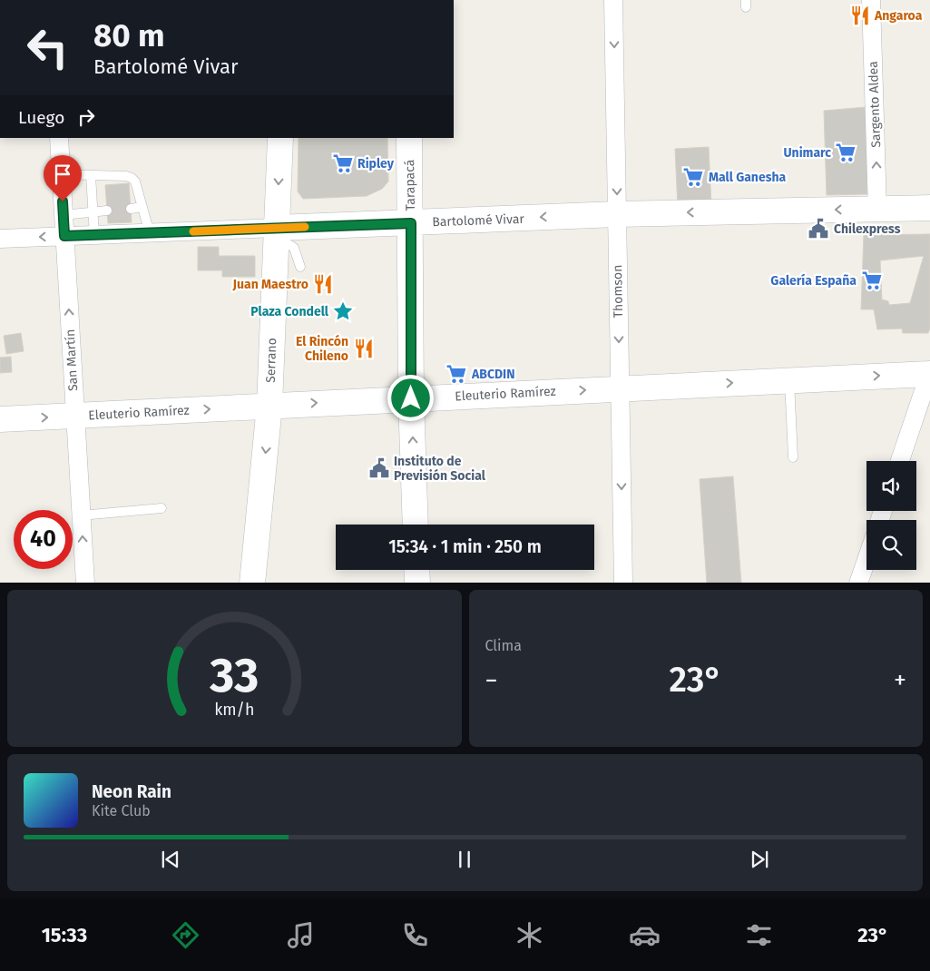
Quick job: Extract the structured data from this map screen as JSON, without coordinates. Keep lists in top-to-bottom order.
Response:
{
  "streets": {
    "street": [
      "Sargento Aldea",
      "Tarapacá",
      "Bartolomé Vivar",
      "Thomson",
      "San Martín",
      "Serrano",
      "Eleuterio Ramírez"
    ]
  },
  "crossings": [
    ["Sargento Aldea", "Bartolomé Vivar"],
    ["Tarapacá", "Bartolomé Vivar"],
    ["Tarapacá", "Eleuterio Ramírez"],
    ["Bartolomé Vivar", "Thomson"],
    ["Bartolomé Vivar", "San Martín"],
    ["Bartolomé Vivar", "Serrano"],
    ["Thomson", "Eleuterio Ramírez"],
    ["San Martín", "Eleuterio Ramírez"],
    ["Serrano", "Eleuterio Ramírez"]
  ],
  "one_way": [
    "Sargento Aldea",
    "Bartolomé Vivar",
    "Thomson",
    "San Martín",
    "Serrano",
    "Eleuterio Ramírez"
  ],
  "places": {
    "restaurant": ["Angaroa", "Juan Maestro", "El Rincón Chileno"],
    "supermarket": [
      "Unimarc",
      "Ripley",
      "Mall Ganesha",
      "Galería España",
      "ABCDIN"
    ],
    "public building": ["Chilexpress", "Instituto de Previsión Social"],
    "place": ["Plaza Condell"]
  },
  "page": {
    "turn": ["80 m", "Bartolomé Vivar"],
    "then": "Luego",
    "limit": "40",
    "trip": "15:34 · 1 min · 250 m",
    "tile": "Clima",
    "heat": ["−", "23°", "+"],
    "song": ["Neon Rain", "Kite Club"],
    "tabs": ["15:33", "23°"],
    "gauge": ["33", "km/h"]
  }
}
